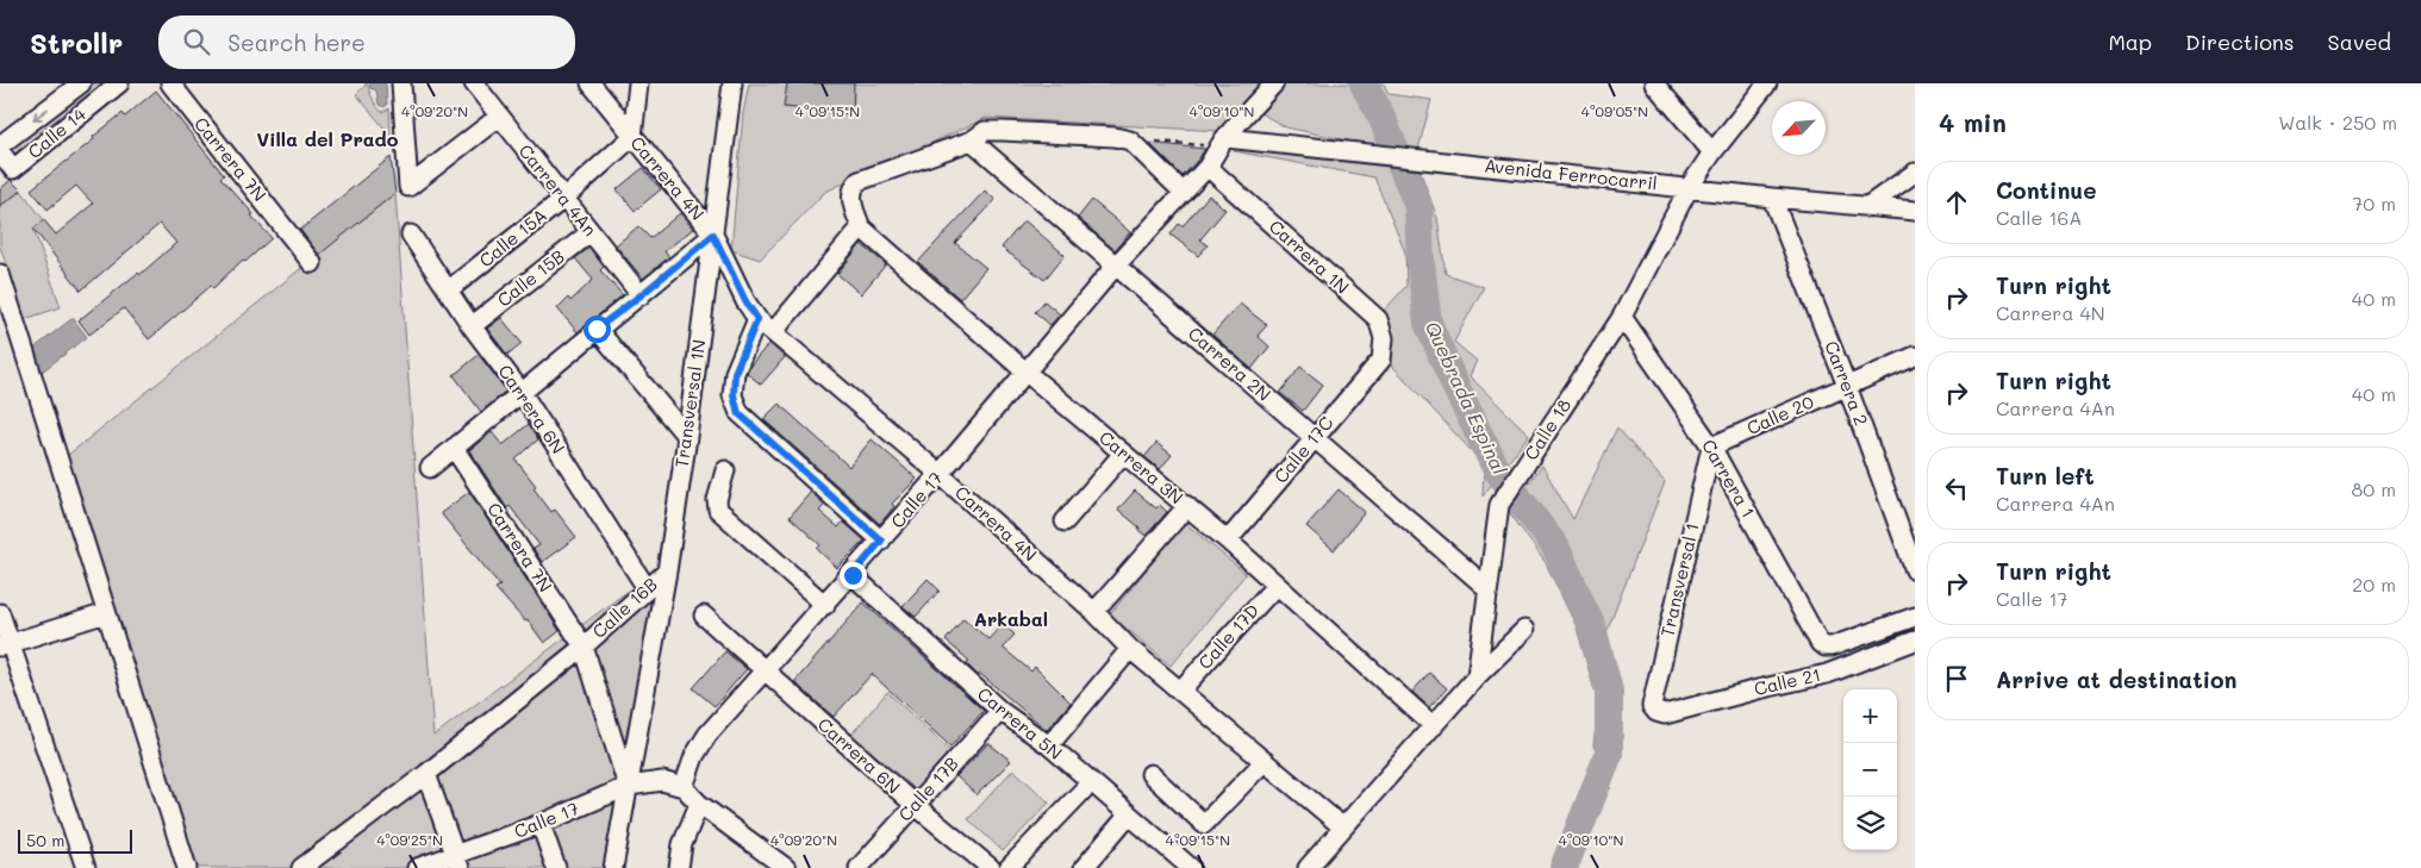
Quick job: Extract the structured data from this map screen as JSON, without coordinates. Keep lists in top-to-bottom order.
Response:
{
  "streets": {
    "street": [
      "Calle 14",
      "Carrera 7N",
      "Avenida Ferrocarril",
      "Carrera 4N",
      "Carrera 4An",
      "Calle 15A",
      "Carrera 1N",
      "Calle 15B",
      "Carrera 2N",
      "Carrera 2",
      "Transversal 1N",
      "Carrera 6N",
      "Calle 20",
      "Calle 18",
      "Calle 17C",
      "Carrera 3N",
      "Carrera 1",
      "Calle 17",
      "Transversal 1",
      "Calle 16B",
      "Calle 17D",
      "Calle 21",
      "Carrera 5N",
      "Calle 17B"
    ]
  },
  "crossings": [
    ["Carrera 7N", "Transversal 1N"],
    ["Carrera 7N", "Calle 17"],
    ["Carrera 7N", "Calle 16B"],
    ["Avenida Ferrocarril", "Carrera 2"],
    ["Avenida Ferrocarril", "Calle 18"],
    ["Avenida Ferrocarril", "Calle 17"],
    ["Carrera 4N", "Calle 15A"],
    ["Carrera 4N", "Transversal 1N"],
    ["Carrera 4N", "Calle 17"],
    ["Carrera 4N", "Calle 17D"],
    ["Carrera 4An", "Calle 15A"],
    ["Carrera 4An", "Calle 15B"],
    ["Calle 15A", "Carrera 6N"],
    ["Carrera 1N", "Calle 17C"],
    ["Carrera 1N", "Calle 17"],
    ["Calle 15B", "Carrera 6N"],
    ["Carrera 2N", "Calle 18"],
    ["Carrera 2N", "Calle 17C"],
    ["Carrera 2N", "Carrera 3N"],
    ["Carrera 2N", "Calle 17"],
    ["Carrera 2", "Calle 20"],
    ["Transversal 1N", "Calle 17"],
    ["Transversal 1N", "Calle 16B"],
    ["Carrera 6N", "Calle 17"],
    ["Carrera 6N", "Calle 16B"],
    ["Carrera 6N", "Calle 17B"],
    ["Calle 20", "Carrera 1"],
    ["Calle 20", "Transversal 1"],
    ["Calle 18", "Carrera 1"],
    ["Calle 17C", "Carrera 3N"],
    ["Carrera 3N", "Calle 17"],
    ["Carrera 3N", "Calle 17D"],
    ["Carrera 1", "Transversal 1"],
    ["Calle 17", "Carrera 5N"],
    ["Transversal 1", "Calle 21"],
    ["Carrera 5N", "Calle 17B"]
  ],
  "districts": ["Villa del Prado", "Arkabal"],
  "water": ["Quebrada Espinal"],
  "scale_bar": "50 m",
  "north": "bottom left",
  "page": {
    "header": "Strollr",
    "search": "Search here",
    "nav": ["Map", "Directions", "Saved"],
    "heading": ["4 min", "Walk · 250 m"],
    "list": [
      ["Continue", "Calle 16A", "70 m"],
      ["Turn right", "Carrera 4N", "40 m"],
      ["Turn right", "Carrera 4An", "40 m"],
      ["Turn left", "Carrera 4An", "80 m"],
      ["Turn right", "Calle 17", "20 m"],
      "Arrive at destination"
    ],
    "map_buttons": ["+", "−"],
    "scale": "50 m"
  },
  "coordinates": [
    "4°09'20\"N",
    "4°09'15\"N",
    "4°09'10\"N",
    "4°09'05\"N",
    "4°09'25\"N"
  ]
}
